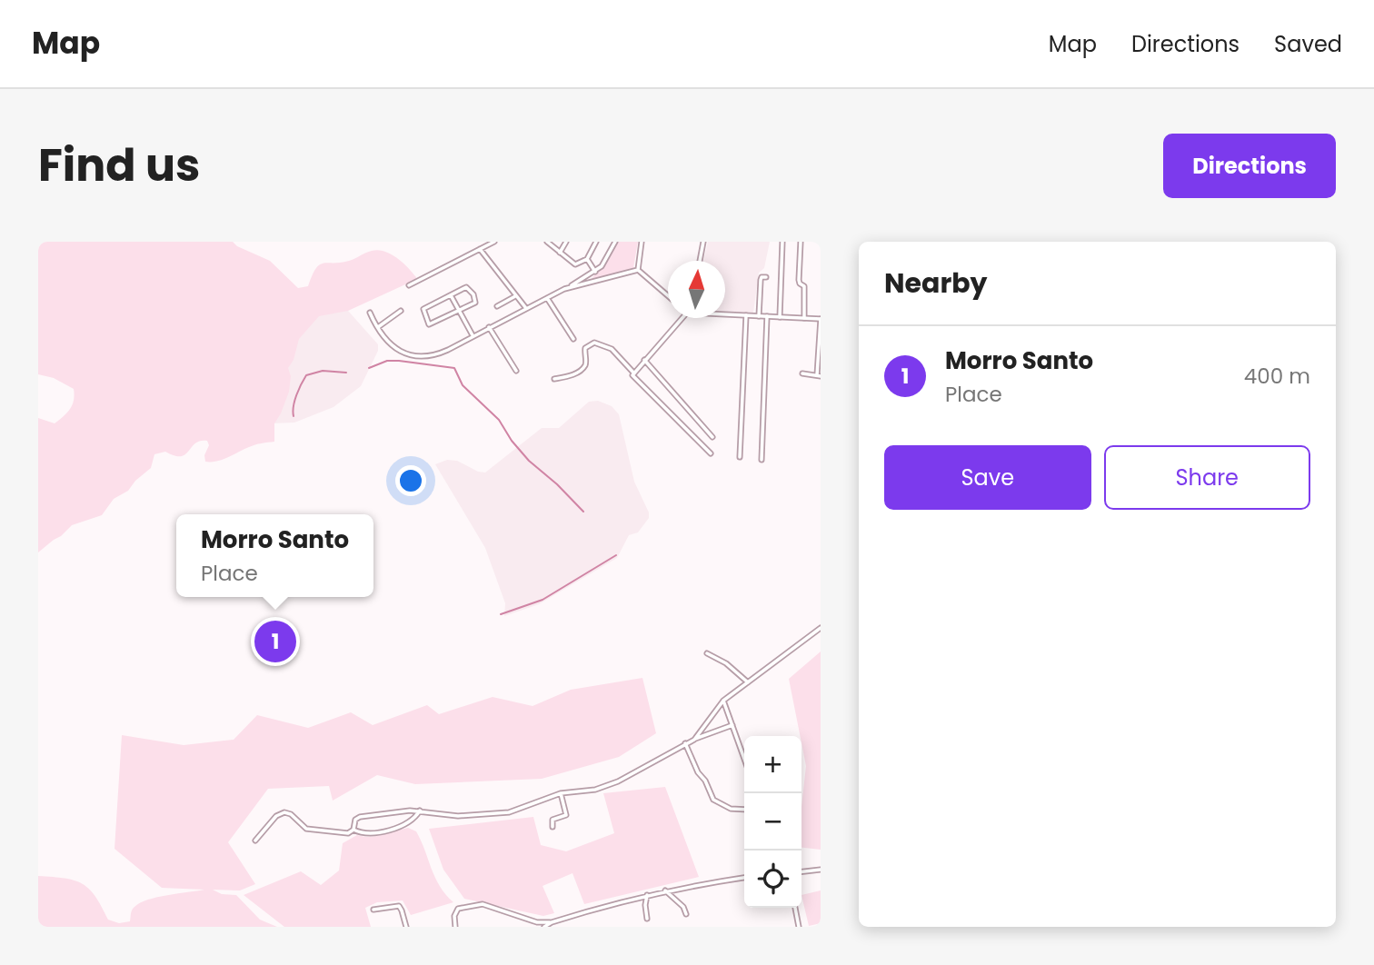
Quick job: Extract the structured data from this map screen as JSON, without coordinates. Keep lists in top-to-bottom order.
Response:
{
  "north": "top",
  "page": {
    "header": "Map",
    "nav": ["Map", "Directions", "Saved"],
    "title": "Find us",
    "buttons": [
      "Directions",
      ["Save", "Share"]
    ],
    "heading": "Nearby",
    "list": [
      {
        "mark": "1",
        "name": "Morro Santo",
        "note": "Place",
        "value": "400 m"
      }
    ],
    "popup": ["Morro Santo", "Place"],
    "pins": "1",
    "map_buttons": ["+", "−"]
  }
}
